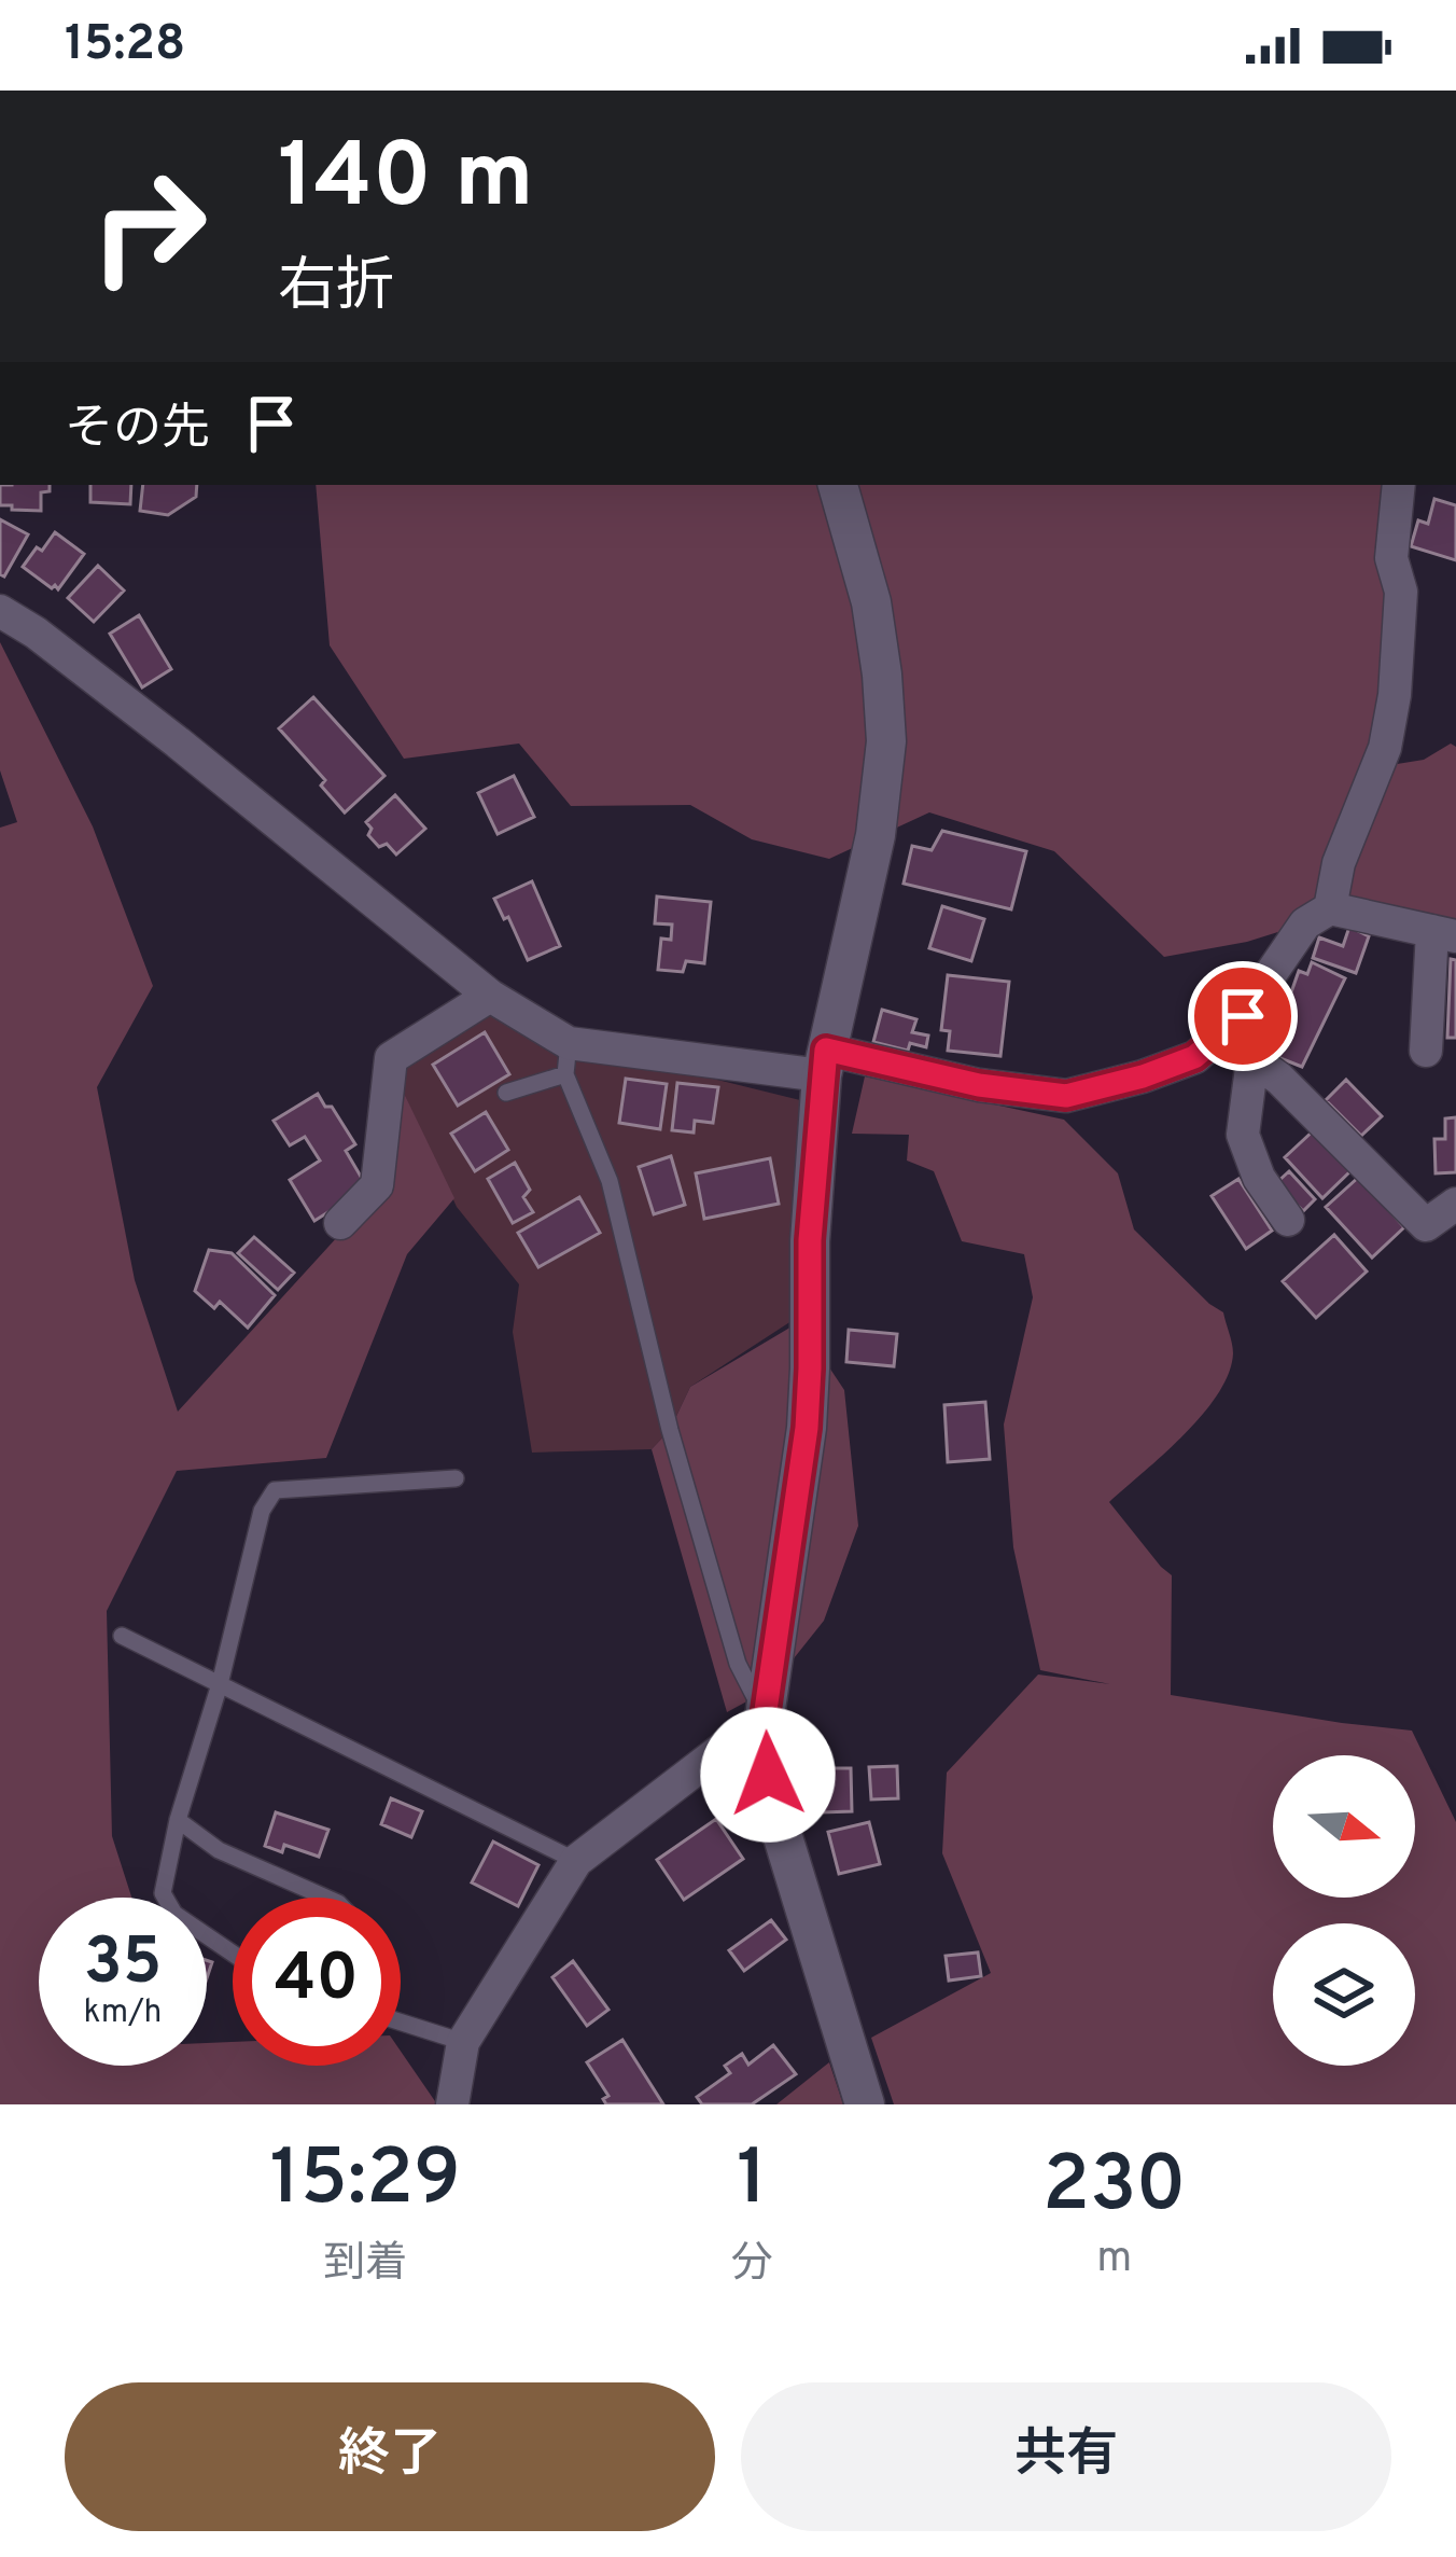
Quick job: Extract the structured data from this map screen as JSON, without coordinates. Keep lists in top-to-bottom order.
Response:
{
  "north": "right",
  "page": {
    "status": "15:28",
    "turn": ["140 m", "右折"],
    "then": "その先",
    "speed": "35 km/h",
    "limit": "40",
    "eta": [
      "15:29",
      "到着",
      "1",
      "分",
      "230",
      "m"
    ],
    "buttons": ["終了", "共有"]
  }
}
